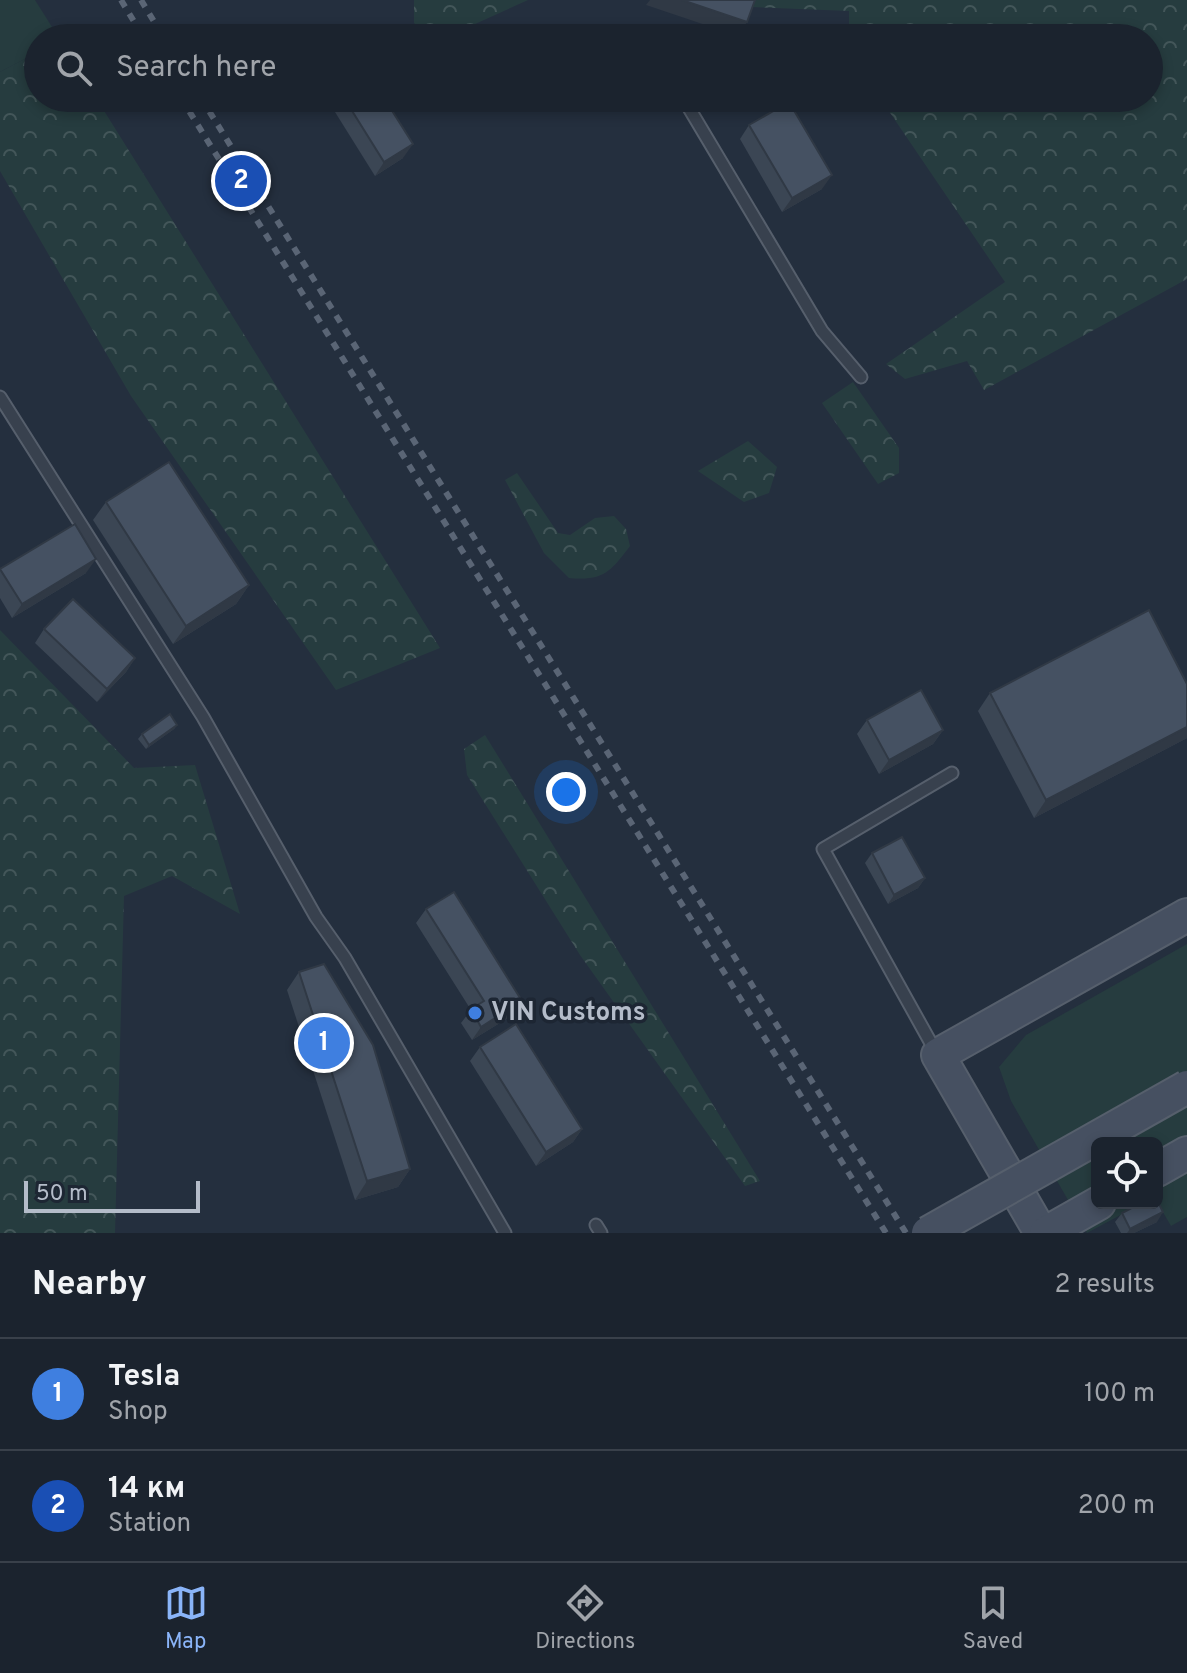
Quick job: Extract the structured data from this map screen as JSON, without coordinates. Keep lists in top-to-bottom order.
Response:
{
  "places": ["VIN Customs"],
  "scale_bar": "50 m",
  "page": {
    "search": "Search here",
    "pins": ["2", "1"],
    "scale": "50 m",
    "heading": ["Nearby", "2 results"],
    "list": [
      {
        "mark": "1",
        "name": "Tesla",
        "note": "Shop",
        "value": "100 m"
      },
      {
        "mark": "2",
        "name": "14 км",
        "note": "Station",
        "value": "200 m"
      }
    ],
    "nav": ["Map", "Directions", "Saved"]
  }
}
